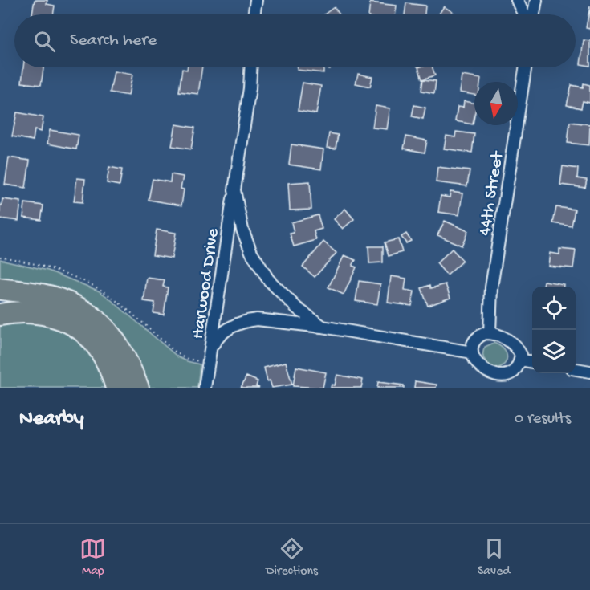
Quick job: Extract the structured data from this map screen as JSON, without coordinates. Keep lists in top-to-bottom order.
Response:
{
  "streets": {
    "street": ["44th Street", "Harwood Drive"]
  },
  "crossings": [
    ["44th Street", "Harwood Drive"]
  ],
  "north": "bottom",
  "page": {
    "search": "Search here",
    "heading": ["Nearby", "0 results"],
    "nav": ["Map", "Directions", "Saved"]
  }
}
